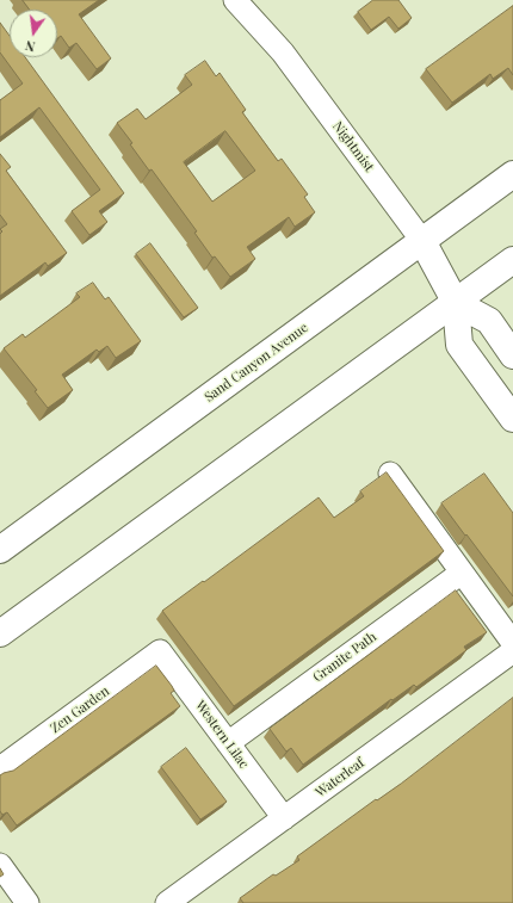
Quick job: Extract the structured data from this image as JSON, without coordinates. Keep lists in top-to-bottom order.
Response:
{
  "streets": {
    "main road": ["Nightmist", "Sand Canyon Avenue"],
    "street": [
      "Granite Path",
      "Zen Garden",
      "Western Lilac",
      "Waterleaf"
    ]
  },
  "crossings": [
    ["Nightmist", "Sand Canyon Avenue"],
    ["Granite Path", "Western Lilac"],
    ["Zen Garden", "Western Lilac"],
    ["Western Lilac", "Waterleaf"]
  ],
  "north": "bottom"
}
